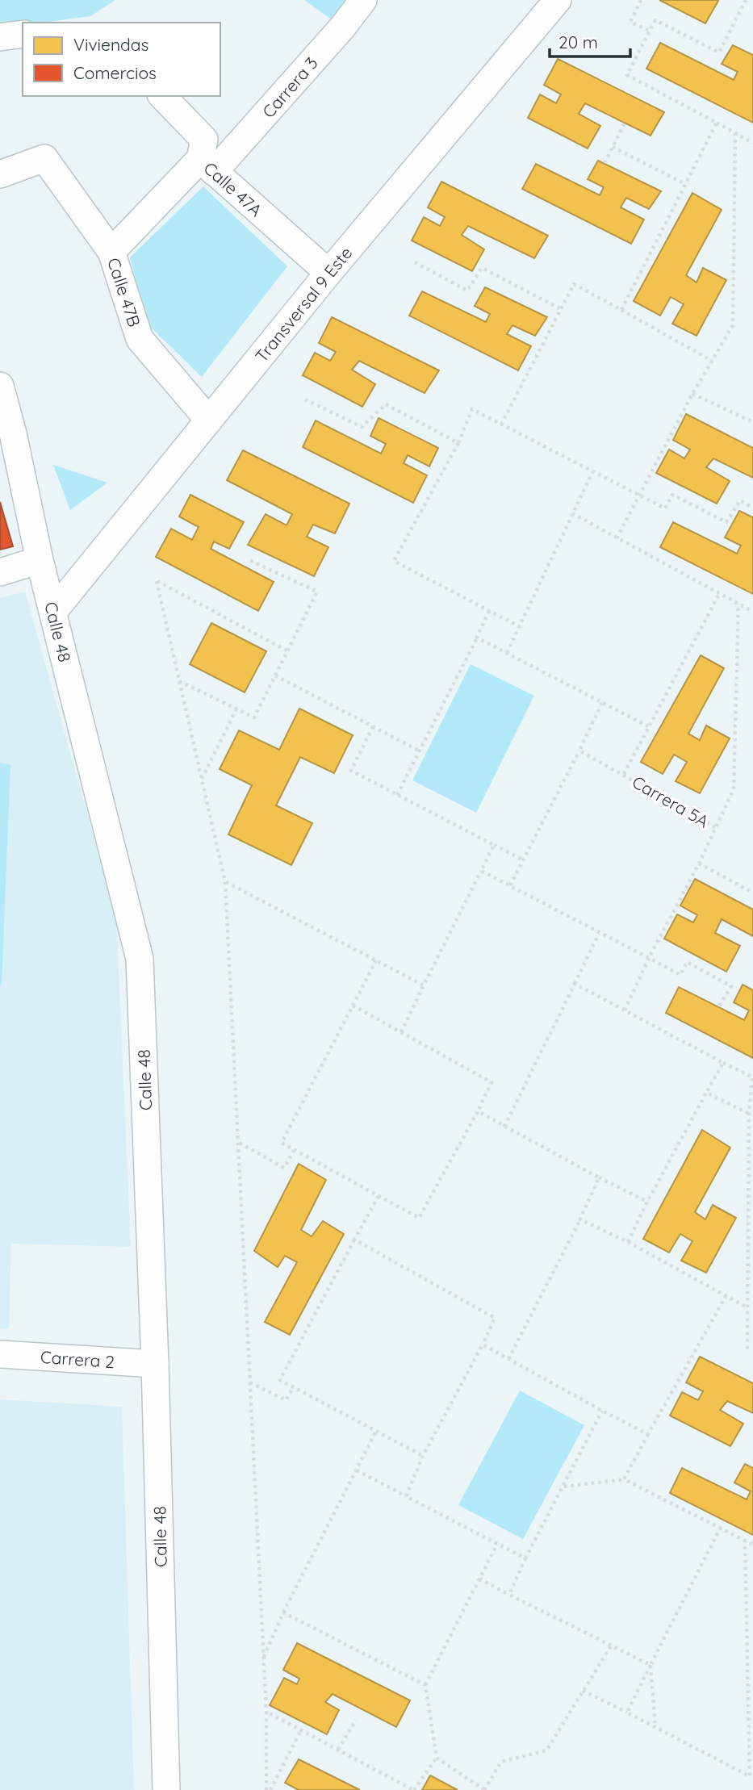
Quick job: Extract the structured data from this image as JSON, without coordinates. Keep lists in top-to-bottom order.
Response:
{
  "streets": {
    "street": [
      "Carrera 3",
      "Calle 47A",
      "Calle 47B",
      "Transversal 9 Este",
      "Calle 48",
      "Carrera 2"
    ],
    "path": ["Carrera 5A"]
  },
  "crossings": [
    ["Carrera 3", "Calle 47A"],
    ["Carrera 3", "Calle 47B"],
    ["Calle 47A", "Transversal 9 Este"],
    ["Calle 47B", "Transversal 9 Este"],
    ["Transversal 9 Este", "Calle 48"],
    ["Calle 48", "Carrera 2"]
  ],
  "legend": ["Viviendas", "Comercios"],
  "scale_bar": "20 m"
}
